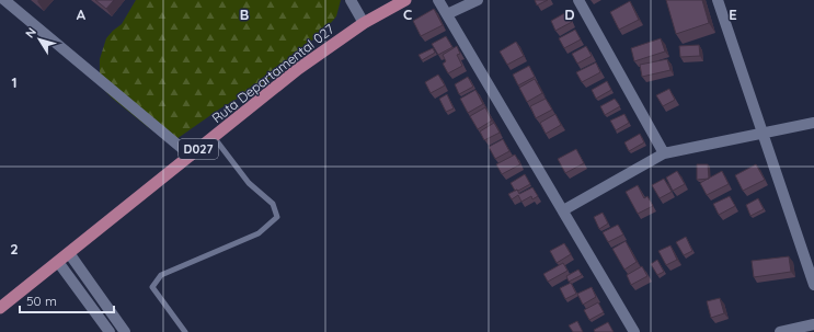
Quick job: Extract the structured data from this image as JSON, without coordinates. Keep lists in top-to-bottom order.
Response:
{
  "streets": {
    "main road": ["Ruta Departamental 027", "D027"]
  },
  "scale_bar": "50 m",
  "north": "top left",
  "grid": {
    "columns": [
      "A",
      "B",
      "C",
      "D",
      "E"
    ],
    "rows": ["1", "2"]
  }
}
